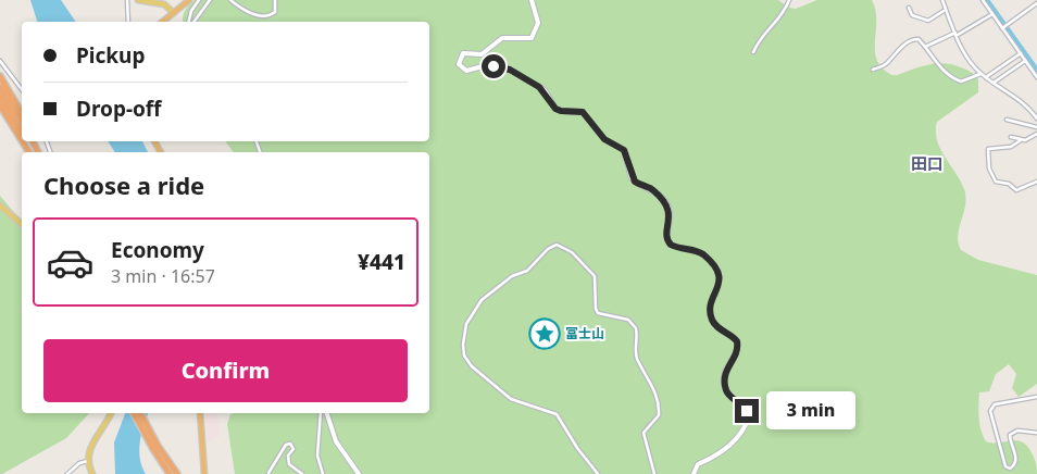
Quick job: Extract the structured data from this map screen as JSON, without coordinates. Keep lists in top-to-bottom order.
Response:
{
  "districts": ["田口"],
  "places": {
    "place": ["冨士山"]
  },
  "page": {
    "banner": ["Pickup", "Drop-off"],
    "heading": "Choose a ride",
    "list": [
      {
        "name": "Economy",
        "note": "3 min · 16:57",
        "value": "¥441"
      }
    ],
    "buttons": "Confirm",
    "bubble": "3 min"
  }
}
